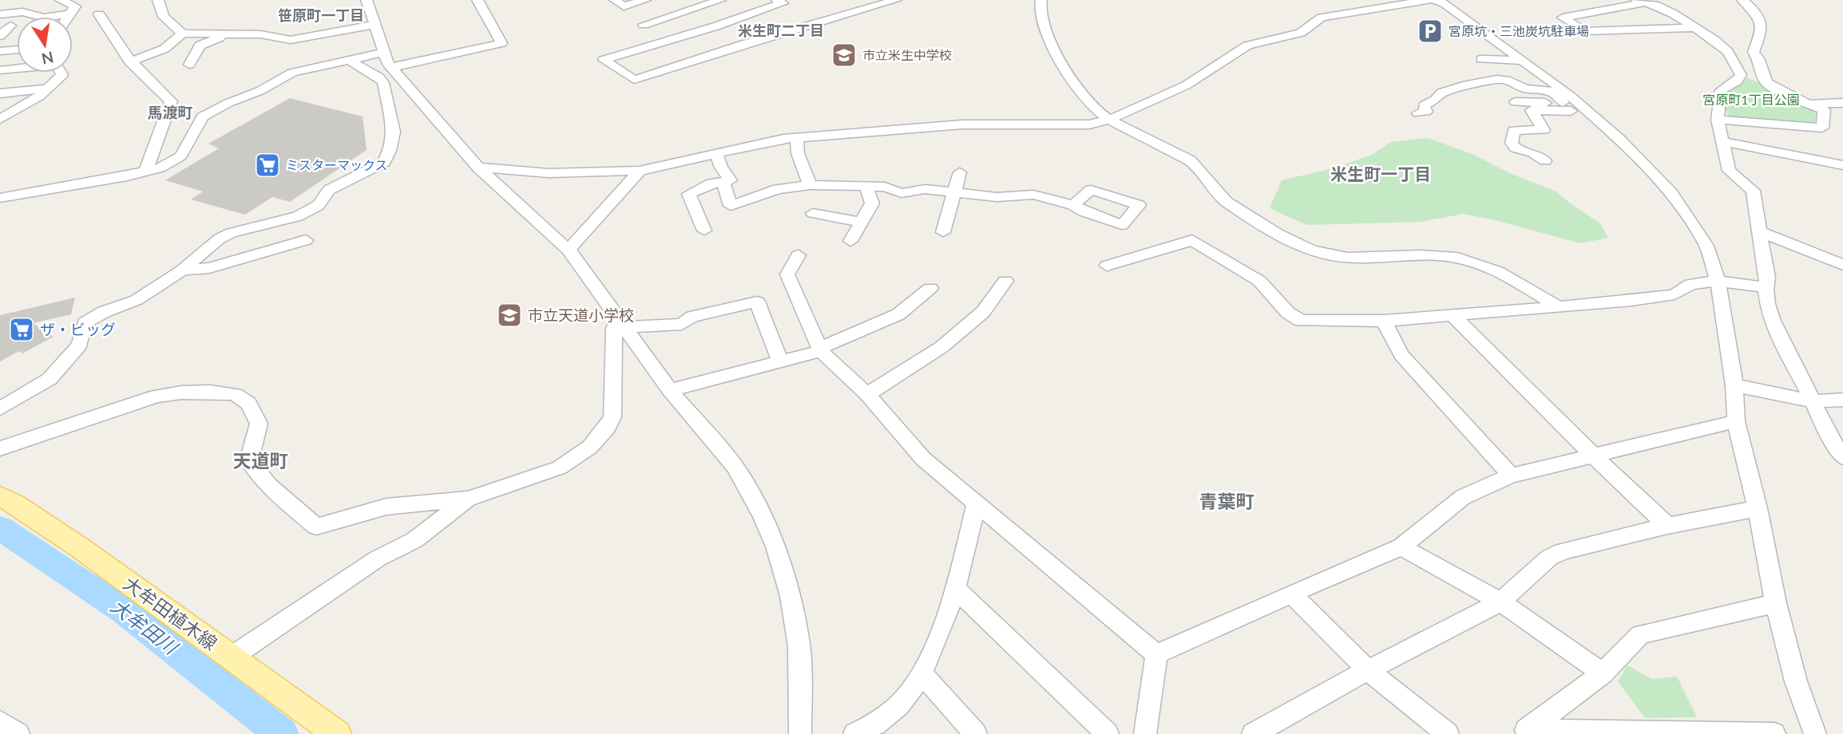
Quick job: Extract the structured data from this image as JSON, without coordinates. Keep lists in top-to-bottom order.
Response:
{
  "streets": {
    "main road": ["大牟田植木線"]
  },
  "districts": [
    "笹原町一丁目",
    "米生町二丁目",
    "馬渡町",
    "米生町一丁目",
    "天道町",
    "青葉町"
  ],
  "water": ["大牟田川"],
  "parks": ["宮原町1丁目公園"],
  "places": {
    "parking": ["宮原坑・三池炭坑駐車場"],
    "school or university": ["市立米生中学校", "市立天道小学校"],
    "supermarket": ["ミスターマックス", "ザ・ビッグ"]
  },
  "north": "bottom"
}
